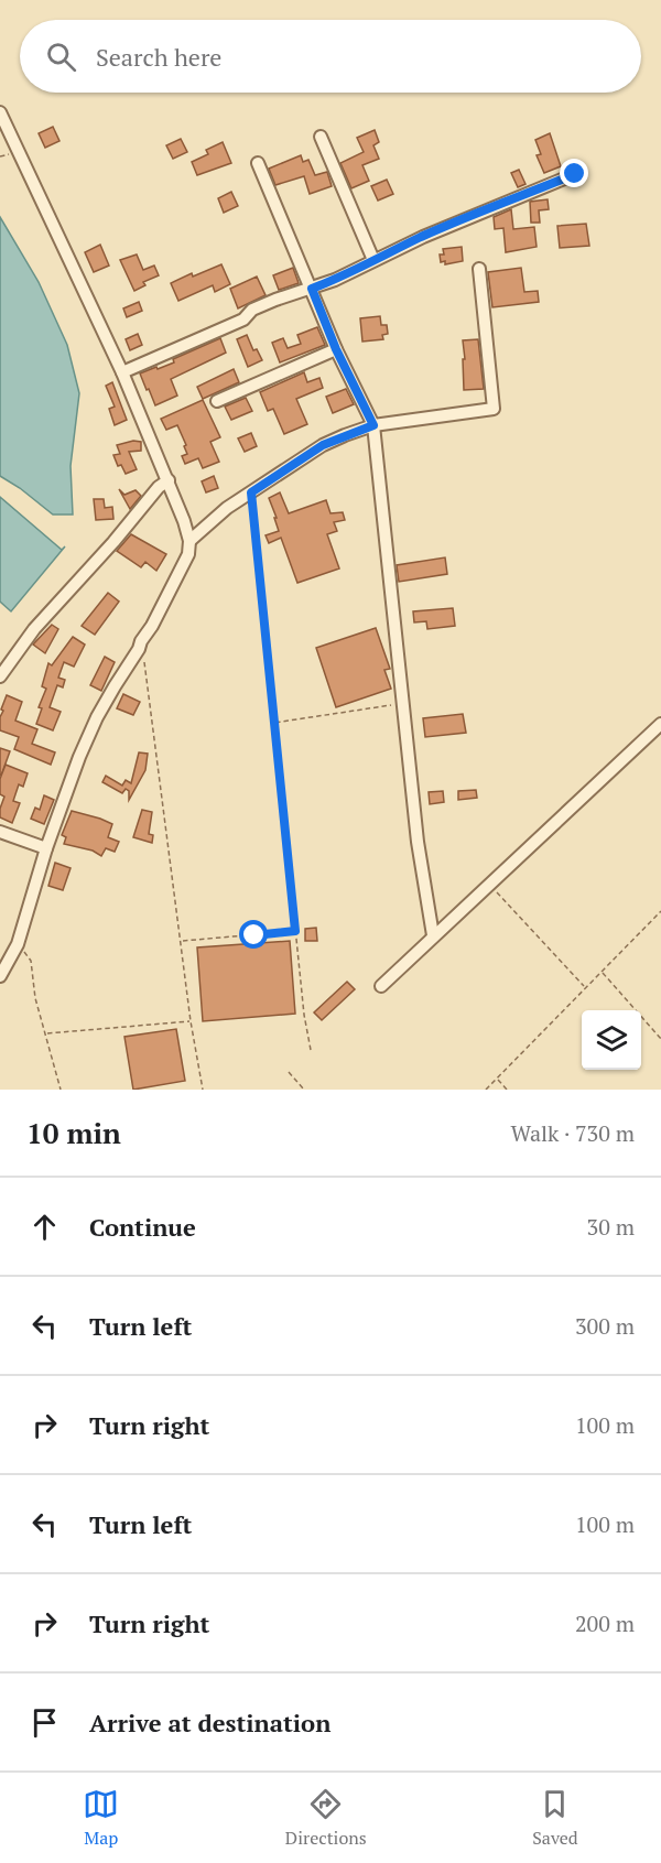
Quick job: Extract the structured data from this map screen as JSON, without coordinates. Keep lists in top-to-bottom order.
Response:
{
  "page": {
    "search": "Search here",
    "heading": ["10 min", "Walk · 730 m"],
    "list": [
      ["Continue", "30 m"],
      ["Turn left", "300 m"],
      ["Turn right", "100 m"],
      ["Turn left", "100 m"],
      ["Turn right", "200 m"],
      "Arrive at destination"
    ],
    "nav": ["Map", "Directions", "Saved"]
  }
}
